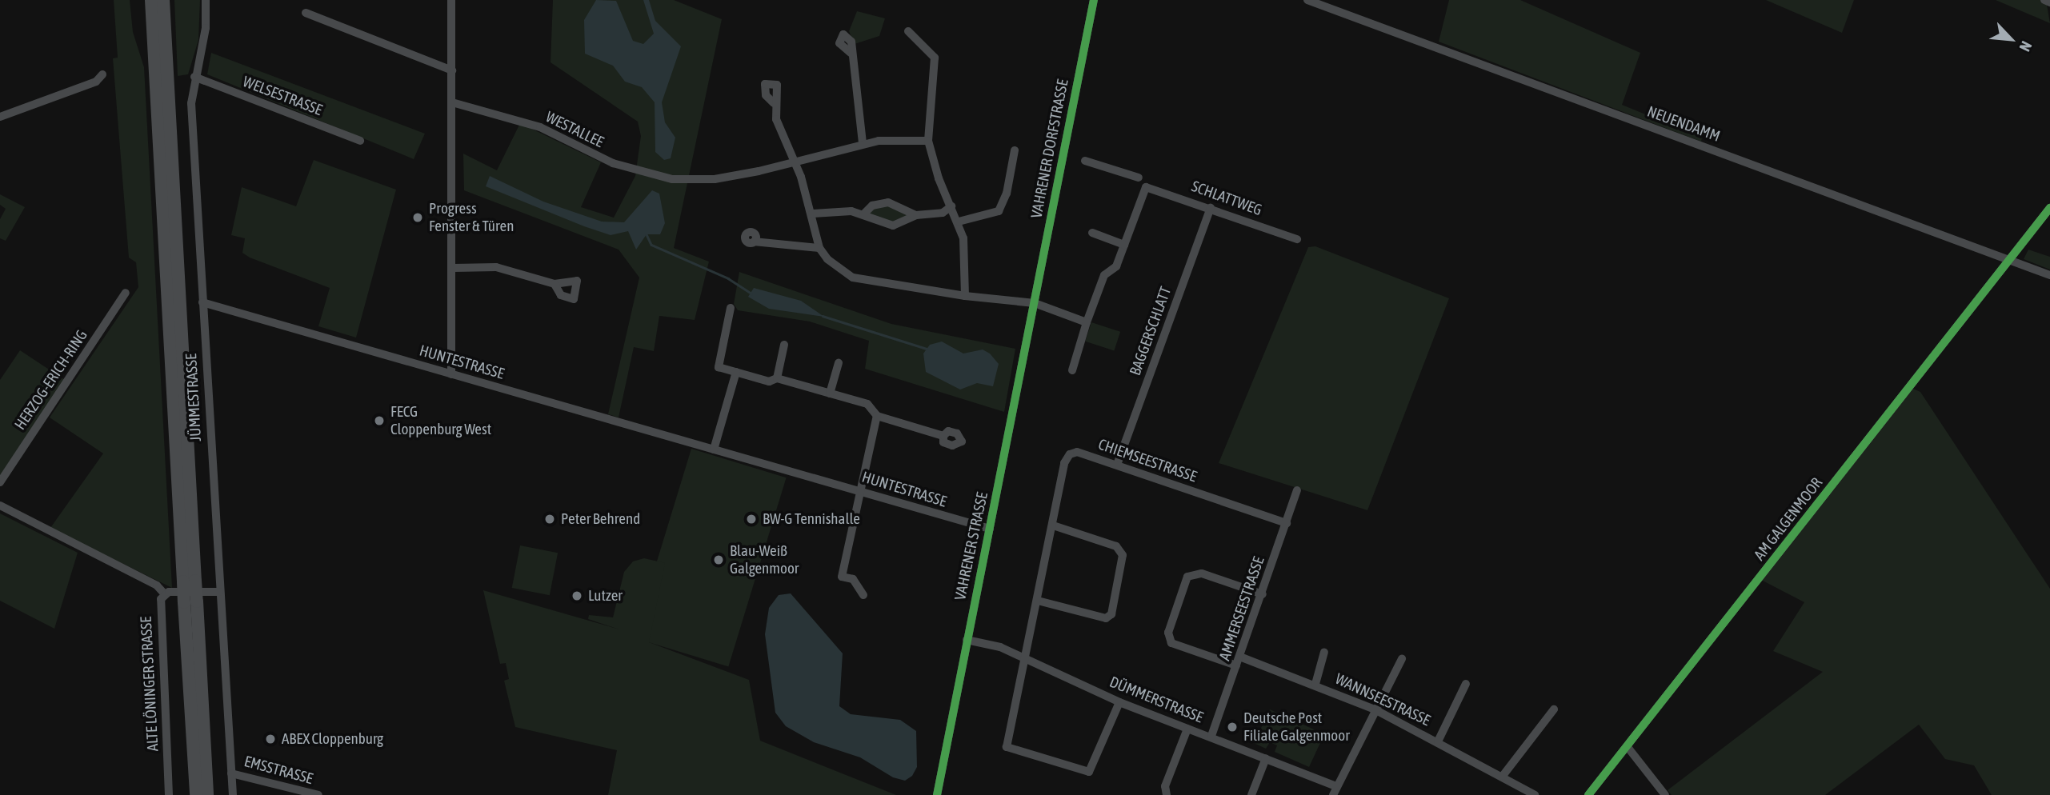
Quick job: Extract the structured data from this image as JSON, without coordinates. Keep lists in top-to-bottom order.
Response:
{
  "streets": {
    "street": [
      "WELSESTRASSE",
      "NEUENDAMM",
      "WESTALLEE",
      "VAHRENER DORFSTRASSE",
      "SCHLATTWEG",
      "BAGGERSCHLATT",
      "HUNTESTRASSE",
      "HERZOG-ERICH-RING",
      "JÜMMESTRASSE",
      "CHIEMSEESTRASSE",
      "AM GALGENMOOR",
      "VAHRENER STRASSE",
      "AMMERSEESTRASSE",
      "ALTE LÖNINGER STRASSE",
      "DÜMMERSTRASSE",
      "WANNSEESTRASSE",
      "EMSSTRASSE"
    ]
  },
  "crossings": [
    ["WELSESTRASSE", "JÜMMESTRASSE"],
    ["NEUENDAMM", "AM GALGENMOOR"],
    ["VAHRENER DORFSTRASSE", "VAHRENER STRASSE"],
    ["SCHLATTWEG", "BAGGERSCHLATT"],
    ["BAGGERSCHLATT", "CHIEMSEESTRASSE"],
    ["HUNTESTRASSE", "JÜMMESTRASSE"],
    ["HUNTESTRASSE", "VAHRENER STRASSE"],
    ["JÜMMESTRASSE", "EMSSTRASSE"],
    ["CHIEMSEESTRASSE", "AMMERSEESTRASSE"],
    ["CHIEMSEESTRASSE", "DÜMMERSTRASSE"],
    ["VAHRENER STRASSE", "DÜMMERSTRASSE"],
    ["AMMERSEESTRASSE", "DÜMMERSTRASSE"],
    ["AMMERSEESTRASSE", "WANNSEESTRASSE"]
  ],
  "places": [
    "Progress Fenster & Türen",
    "FECG Cloppenburg West",
    "Peter Behrend",
    "BW-G Tennishalle",
    "Blau-Weiß Galgenmoor",
    "Lutzer",
    "Deutsche Post Filiale Galgenmoor",
    "ABEX Cloppenburg"
  ],
  "north": "bottom right"
}
